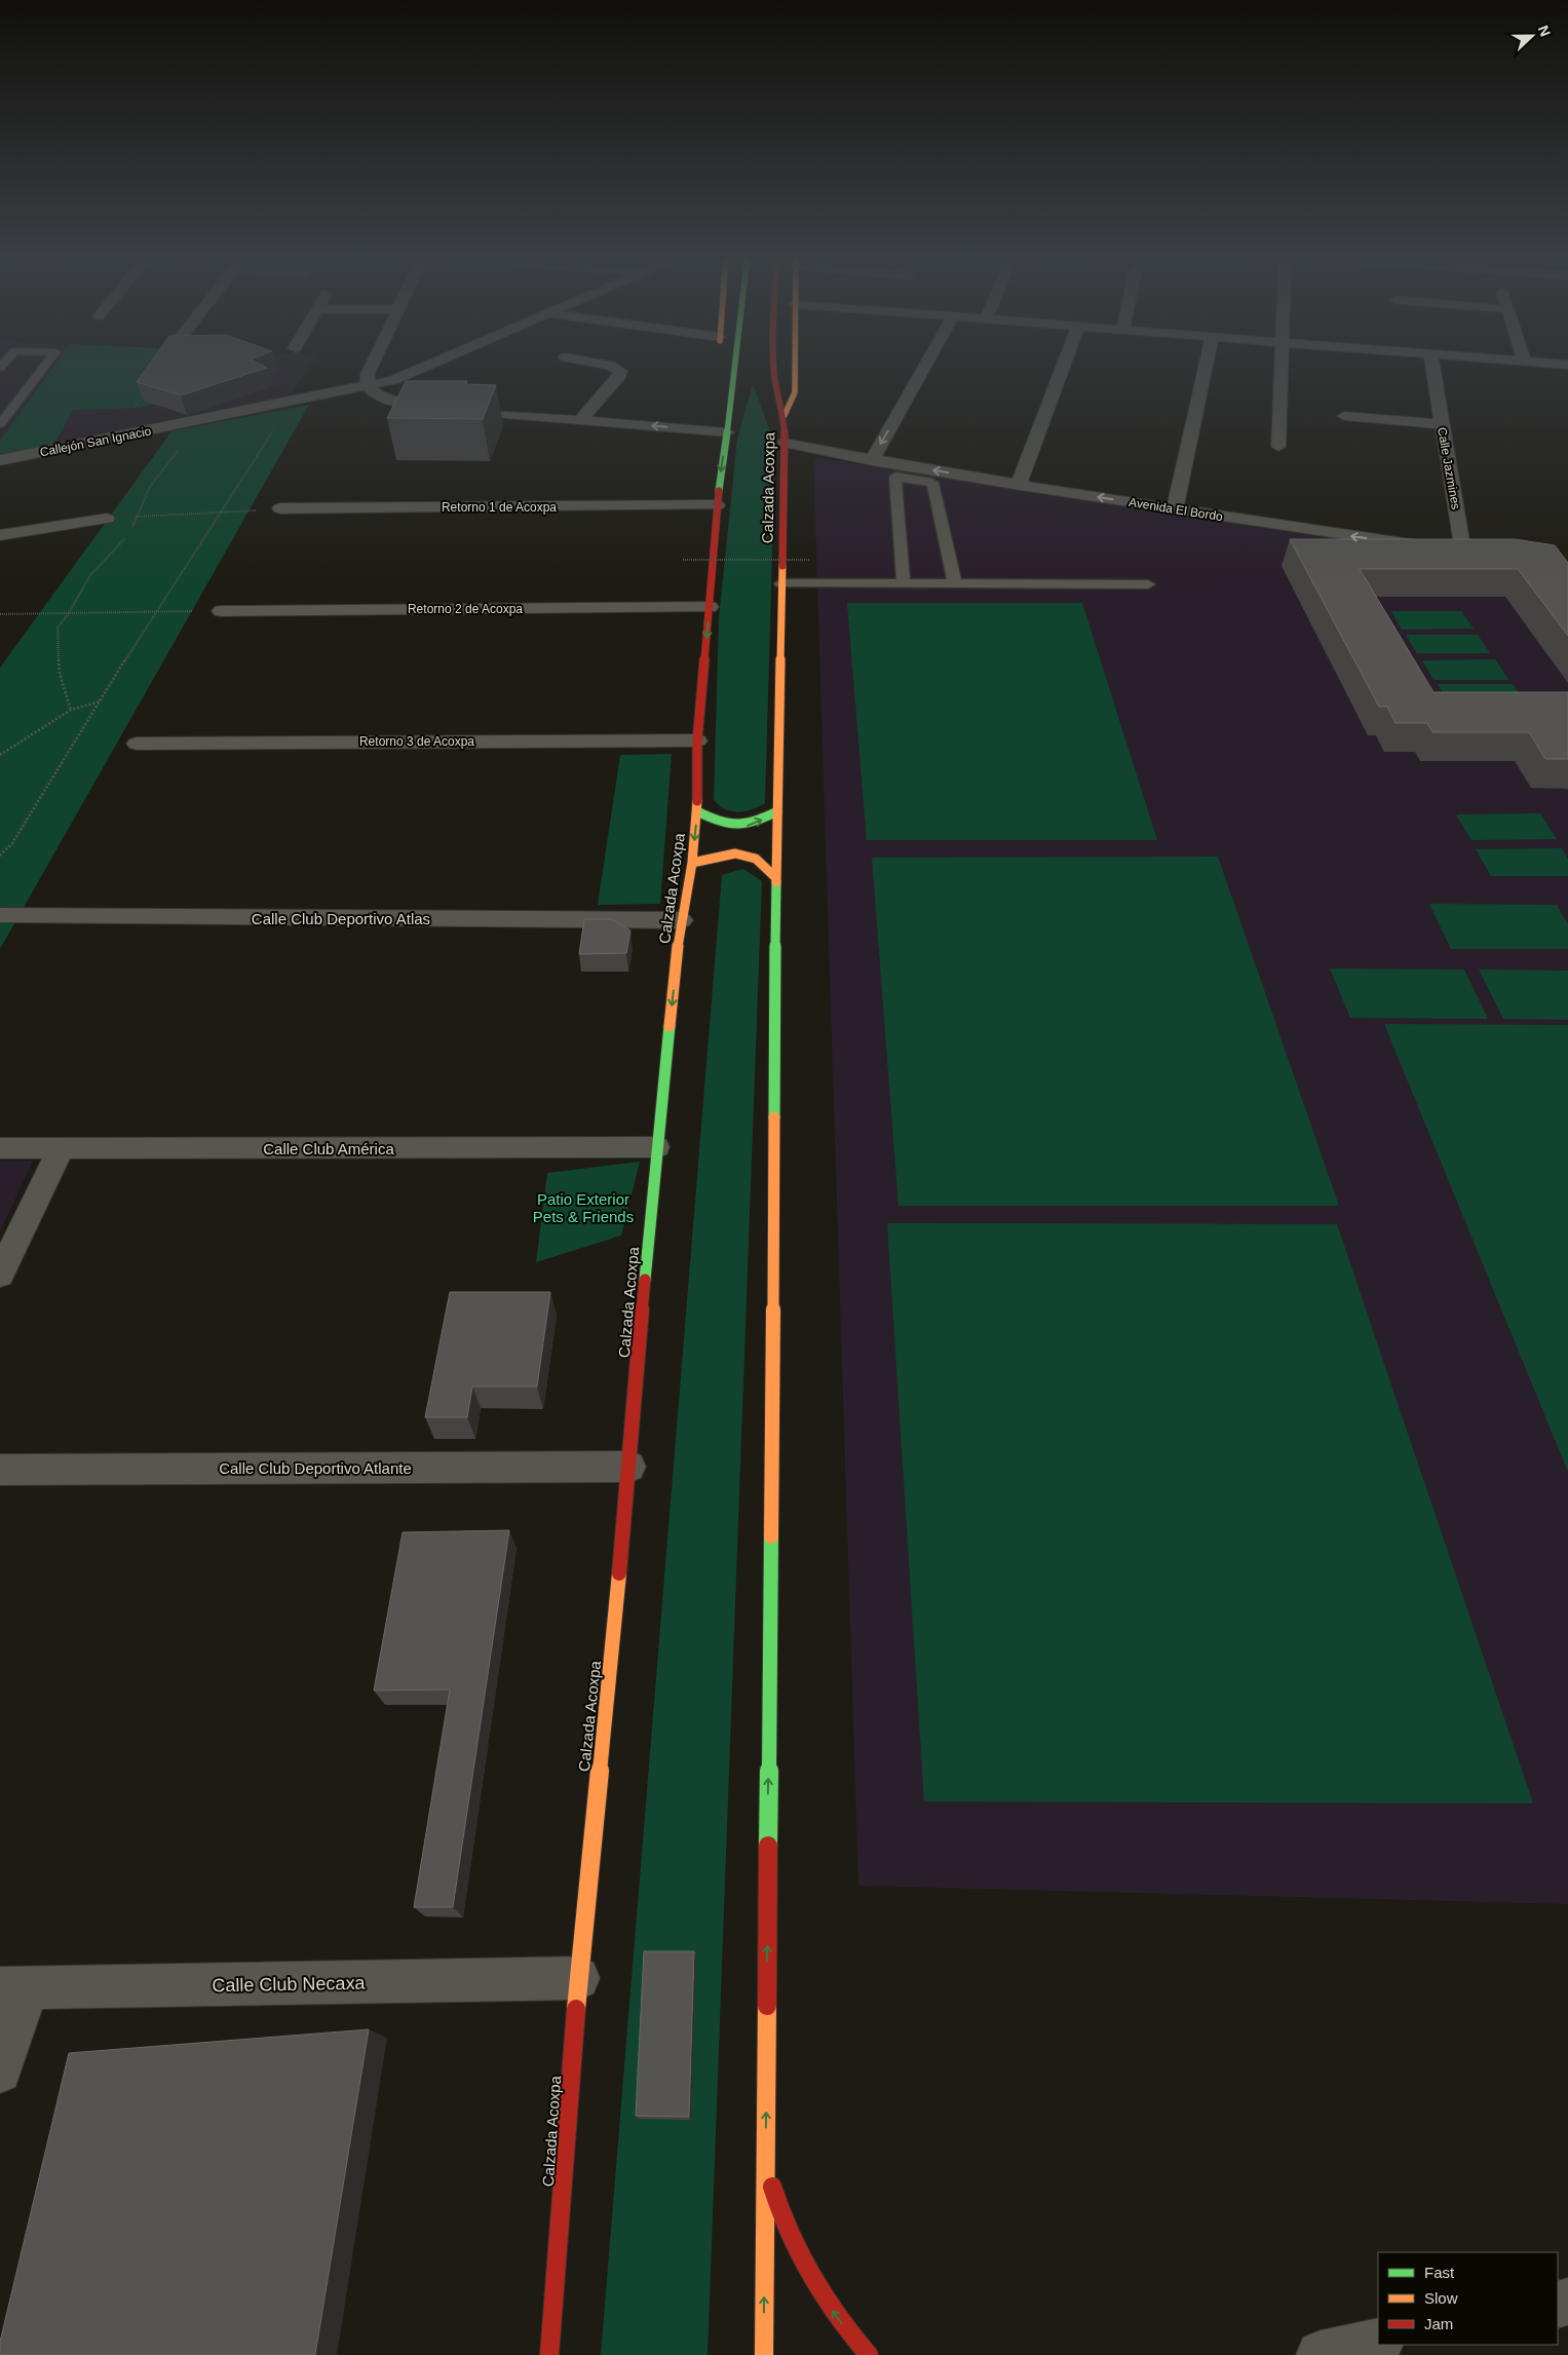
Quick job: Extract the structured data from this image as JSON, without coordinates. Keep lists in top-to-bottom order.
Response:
{
  "streets": {
    "main road": ["Calzada Acoxpa"],
    "street": [
      "Callejón San Ignacio",
      "Calle Jazmines",
      "Retorno 1 de Acoxpa",
      "Avenida El Bordo",
      "Retorno 2 de Acoxpa",
      "Retorno 3 de Acoxpa",
      "Calle Club Deportivo Atlas",
      "Calle Club América",
      "Calle Club Deportivo Atlante",
      "Calle Club Necaxa"
    ]
  },
  "crossings": [
    ["Calzada Acoxpa", "Retorno 1 de Acoxpa"],
    ["Calzada Acoxpa", "Avenida El Bordo"],
    ["Calzada Acoxpa", "Retorno 2 de Acoxpa"],
    ["Calzada Acoxpa", "Retorno 3 de Acoxpa"],
    ["Calzada Acoxpa", "Calle Club Deportivo Atlas"],
    ["Calzada Acoxpa", "Calle Club América"],
    ["Calzada Acoxpa", "Calle Club Deportivo Atlante"],
    ["Calzada Acoxpa", "Calle Club Necaxa"]
  ],
  "one_way": ["Avenida El Bordo"],
  "parks": ["Patio Exterior Pets & Friends"],
  "legend": ["Fast", "Slow", "Jam"],
  "north": "right"
}
